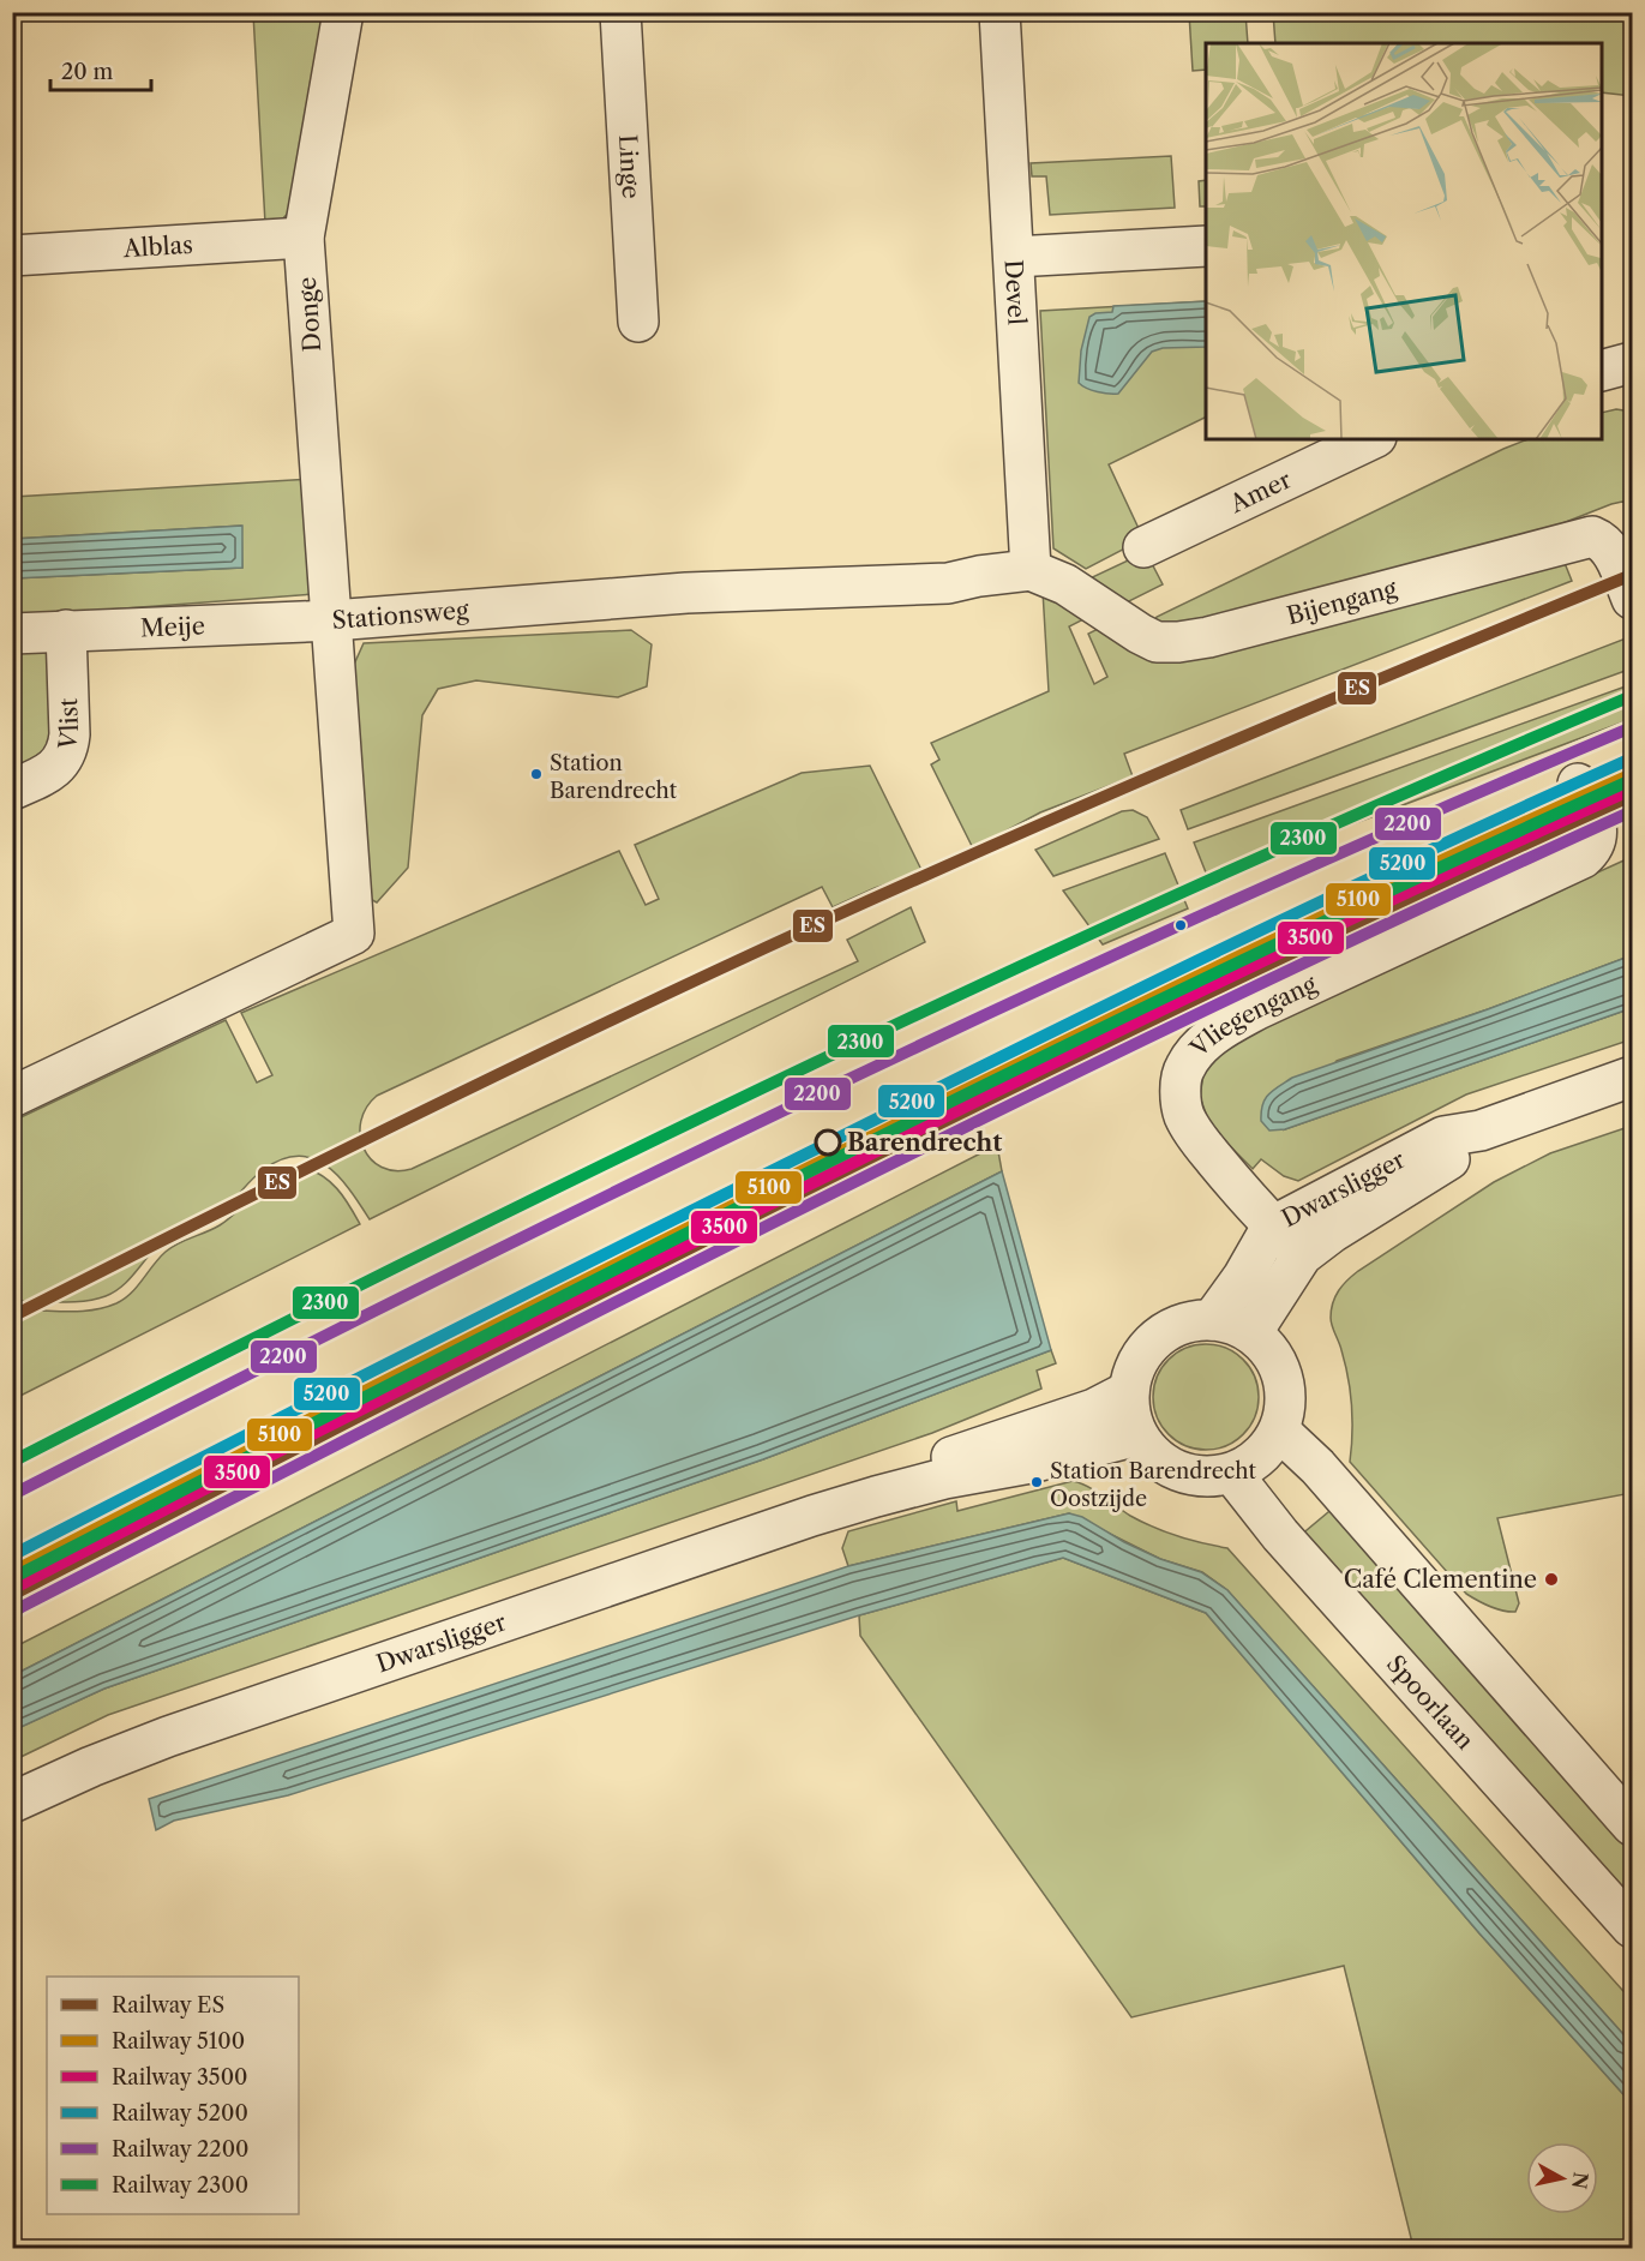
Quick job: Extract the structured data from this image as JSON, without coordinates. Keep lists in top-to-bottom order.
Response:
{
  "streets": {
    "street": [
      "Linge",
      "Alblas",
      "Devel",
      "Donge",
      "Amer",
      "Bijengang",
      "Stationsweg",
      "Meije",
      "Vlist",
      "Vliegengang",
      "Dwarsligger",
      "Spoorlaan"
    ]
  },
  "crossings": [
    ["Alblas", "Donge"],
    ["Devel", "Bijengang"],
    ["Devel", "Stationsweg"],
    ["Donge", "Stationsweg"],
    ["Donge", "Meije"],
    ["Bijengang", "Stationsweg"],
    ["Stationsweg", "Meije"],
    ["Meije", "Vlist"],
    ["Vliegengang", "Dwarsligger"],
    ["Dwarsligger", "Spoorlaan"]
  ],
  "places": [
    "Station Barendrecht",
    "Barendrecht",
    "Station Barendrecht Oostzijde",
    "Café Clementine"
  ],
  "lines": [
    "rail line ES",
    "rail line 2300",
    "rail line 2200",
    "rail line 5200",
    "rail line 5100",
    "rail line 3500"
  ],
  "legend": [
    "Railway ES",
    "Railway 5100",
    "Railway 3500",
    "Railway 5200",
    "Railway 2200",
    "Railway 2300"
  ],
  "scale_bar": "20 m",
  "north": "right"
}
